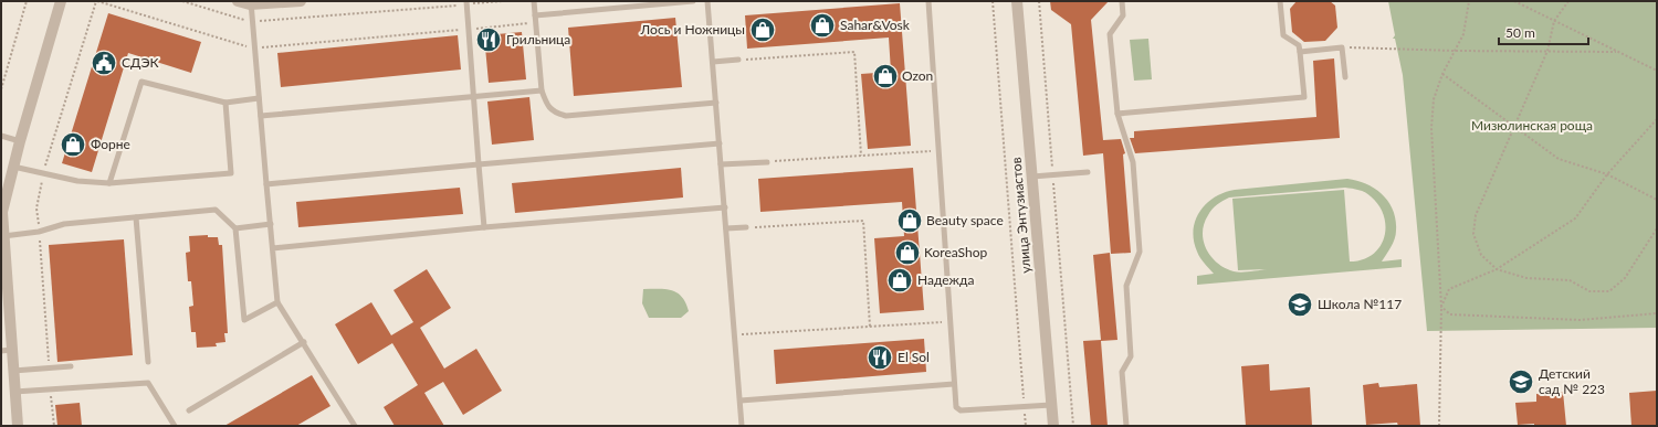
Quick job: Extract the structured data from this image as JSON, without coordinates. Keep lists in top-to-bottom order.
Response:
{
  "streets": {
    "street": ["улица Энтузиастов"]
  },
  "parks": ["Мизюлинская роща"],
  "places": {
    "shop": [
      "Sahar&Vosk",
      "Лось и Ножницы",
      "Ozon",
      "Форне",
      "Beauty space",
      "KoreaShop",
      "Надежда"
    ],
    "restaurant": ["Грильница", "El Sol"],
    "public building": ["СДЭК"],
    "school or university": ["Школа №117", "Детский сад № 223"]
  },
  "scale_bar": "50 m"
}
